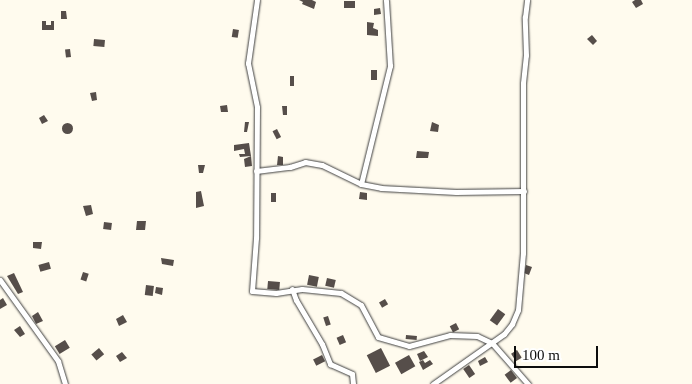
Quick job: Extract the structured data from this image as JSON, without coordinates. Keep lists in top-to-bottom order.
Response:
{
  "scale_bar": "100 m"
}
